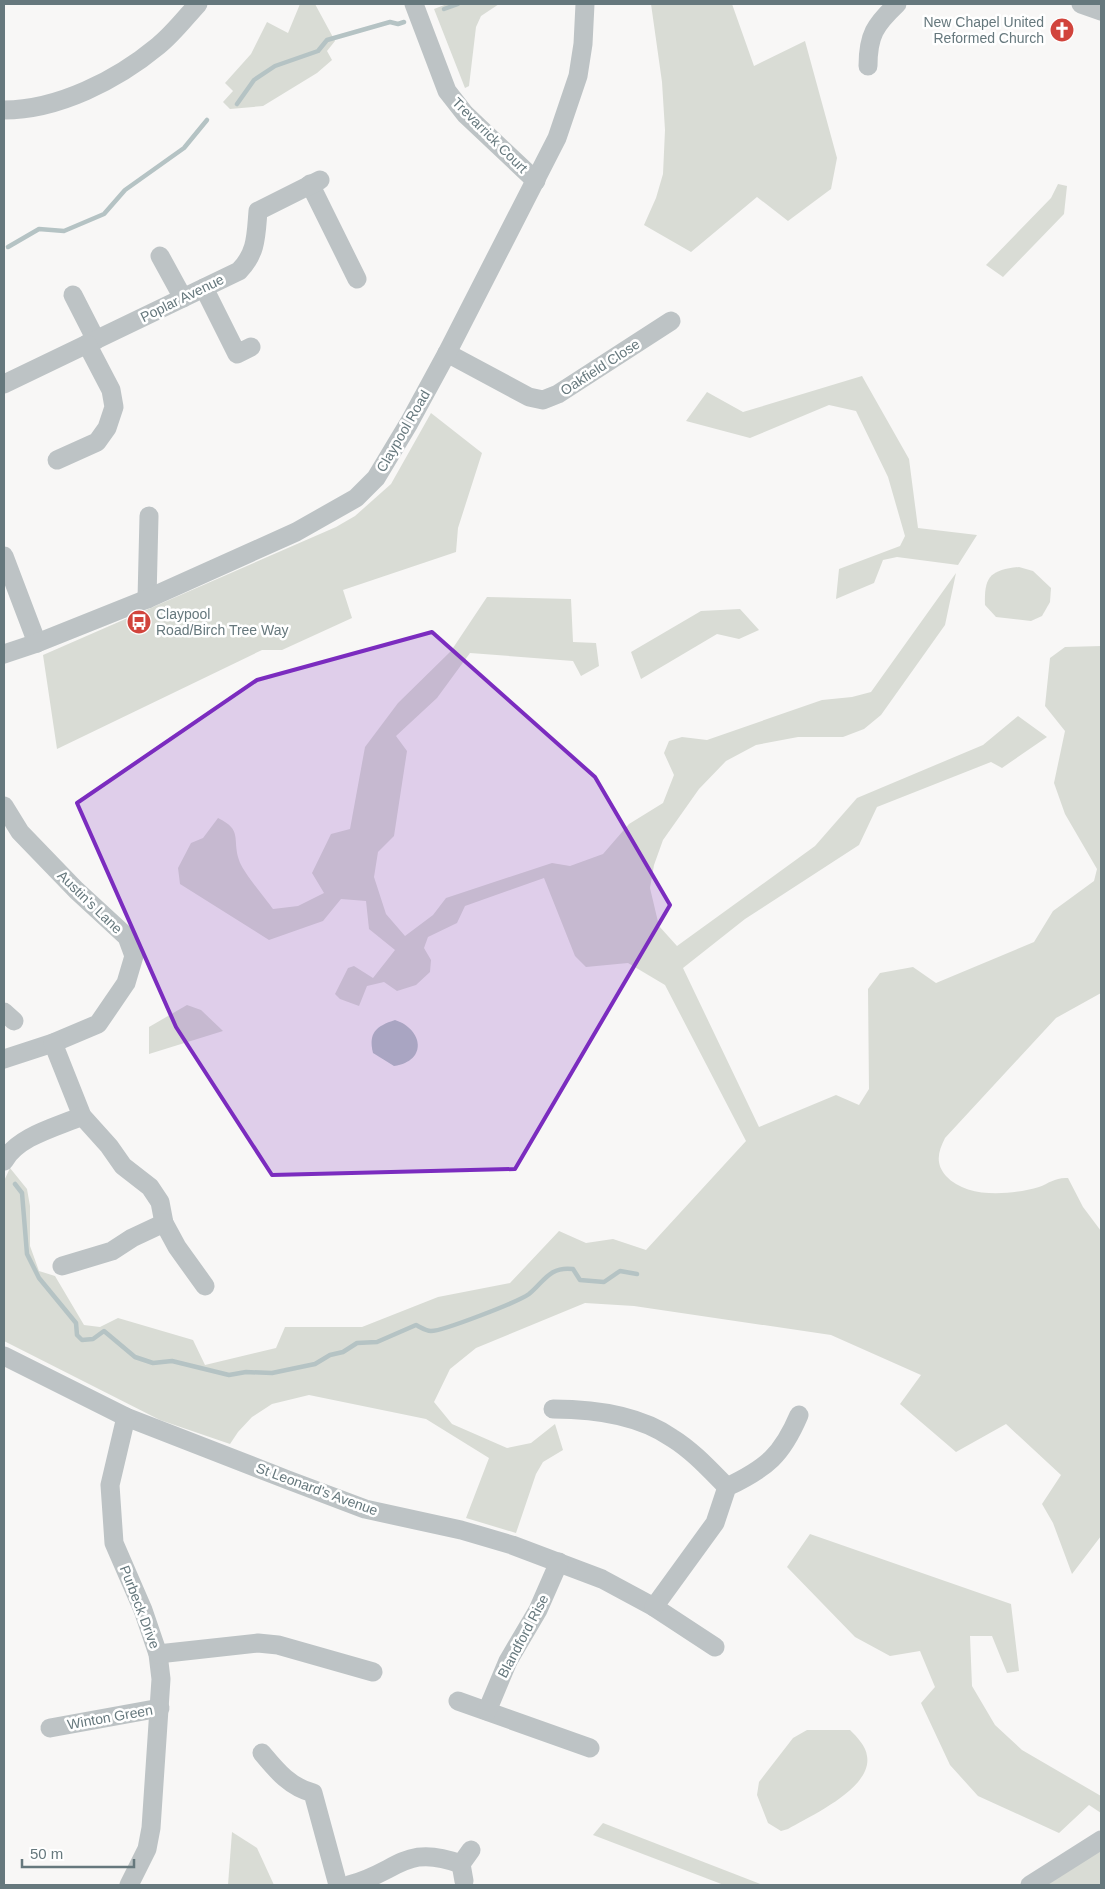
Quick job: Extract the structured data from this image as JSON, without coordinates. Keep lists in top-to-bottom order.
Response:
{
  "streets": {
    "street": [
      "Trevarrick Court",
      "Poplar Avenue",
      "Oakfield Close",
      "Claypool Road",
      "Austin's Lane",
      "St Leonard's Avenue",
      "Purbeck Drive",
      "Blandford Rise",
      "Winton Green"
    ]
  },
  "crossings": [
    ["Trevarrick Court", "Claypool Road"],
    ["Oakfield Close", "Claypool Road"],
    ["St Leonard's Avenue", "Purbeck Drive"],
    ["St Leonard's Avenue", "Blandford Rise"],
    ["Purbeck Drive", "Winton Green"]
  ],
  "places": {
    "church": ["New Chapel United Reformed Church"],
    "bus stop": ["Claypool Road/Birch Tree Way"]
  },
  "scale_bar": "50 m"
}
